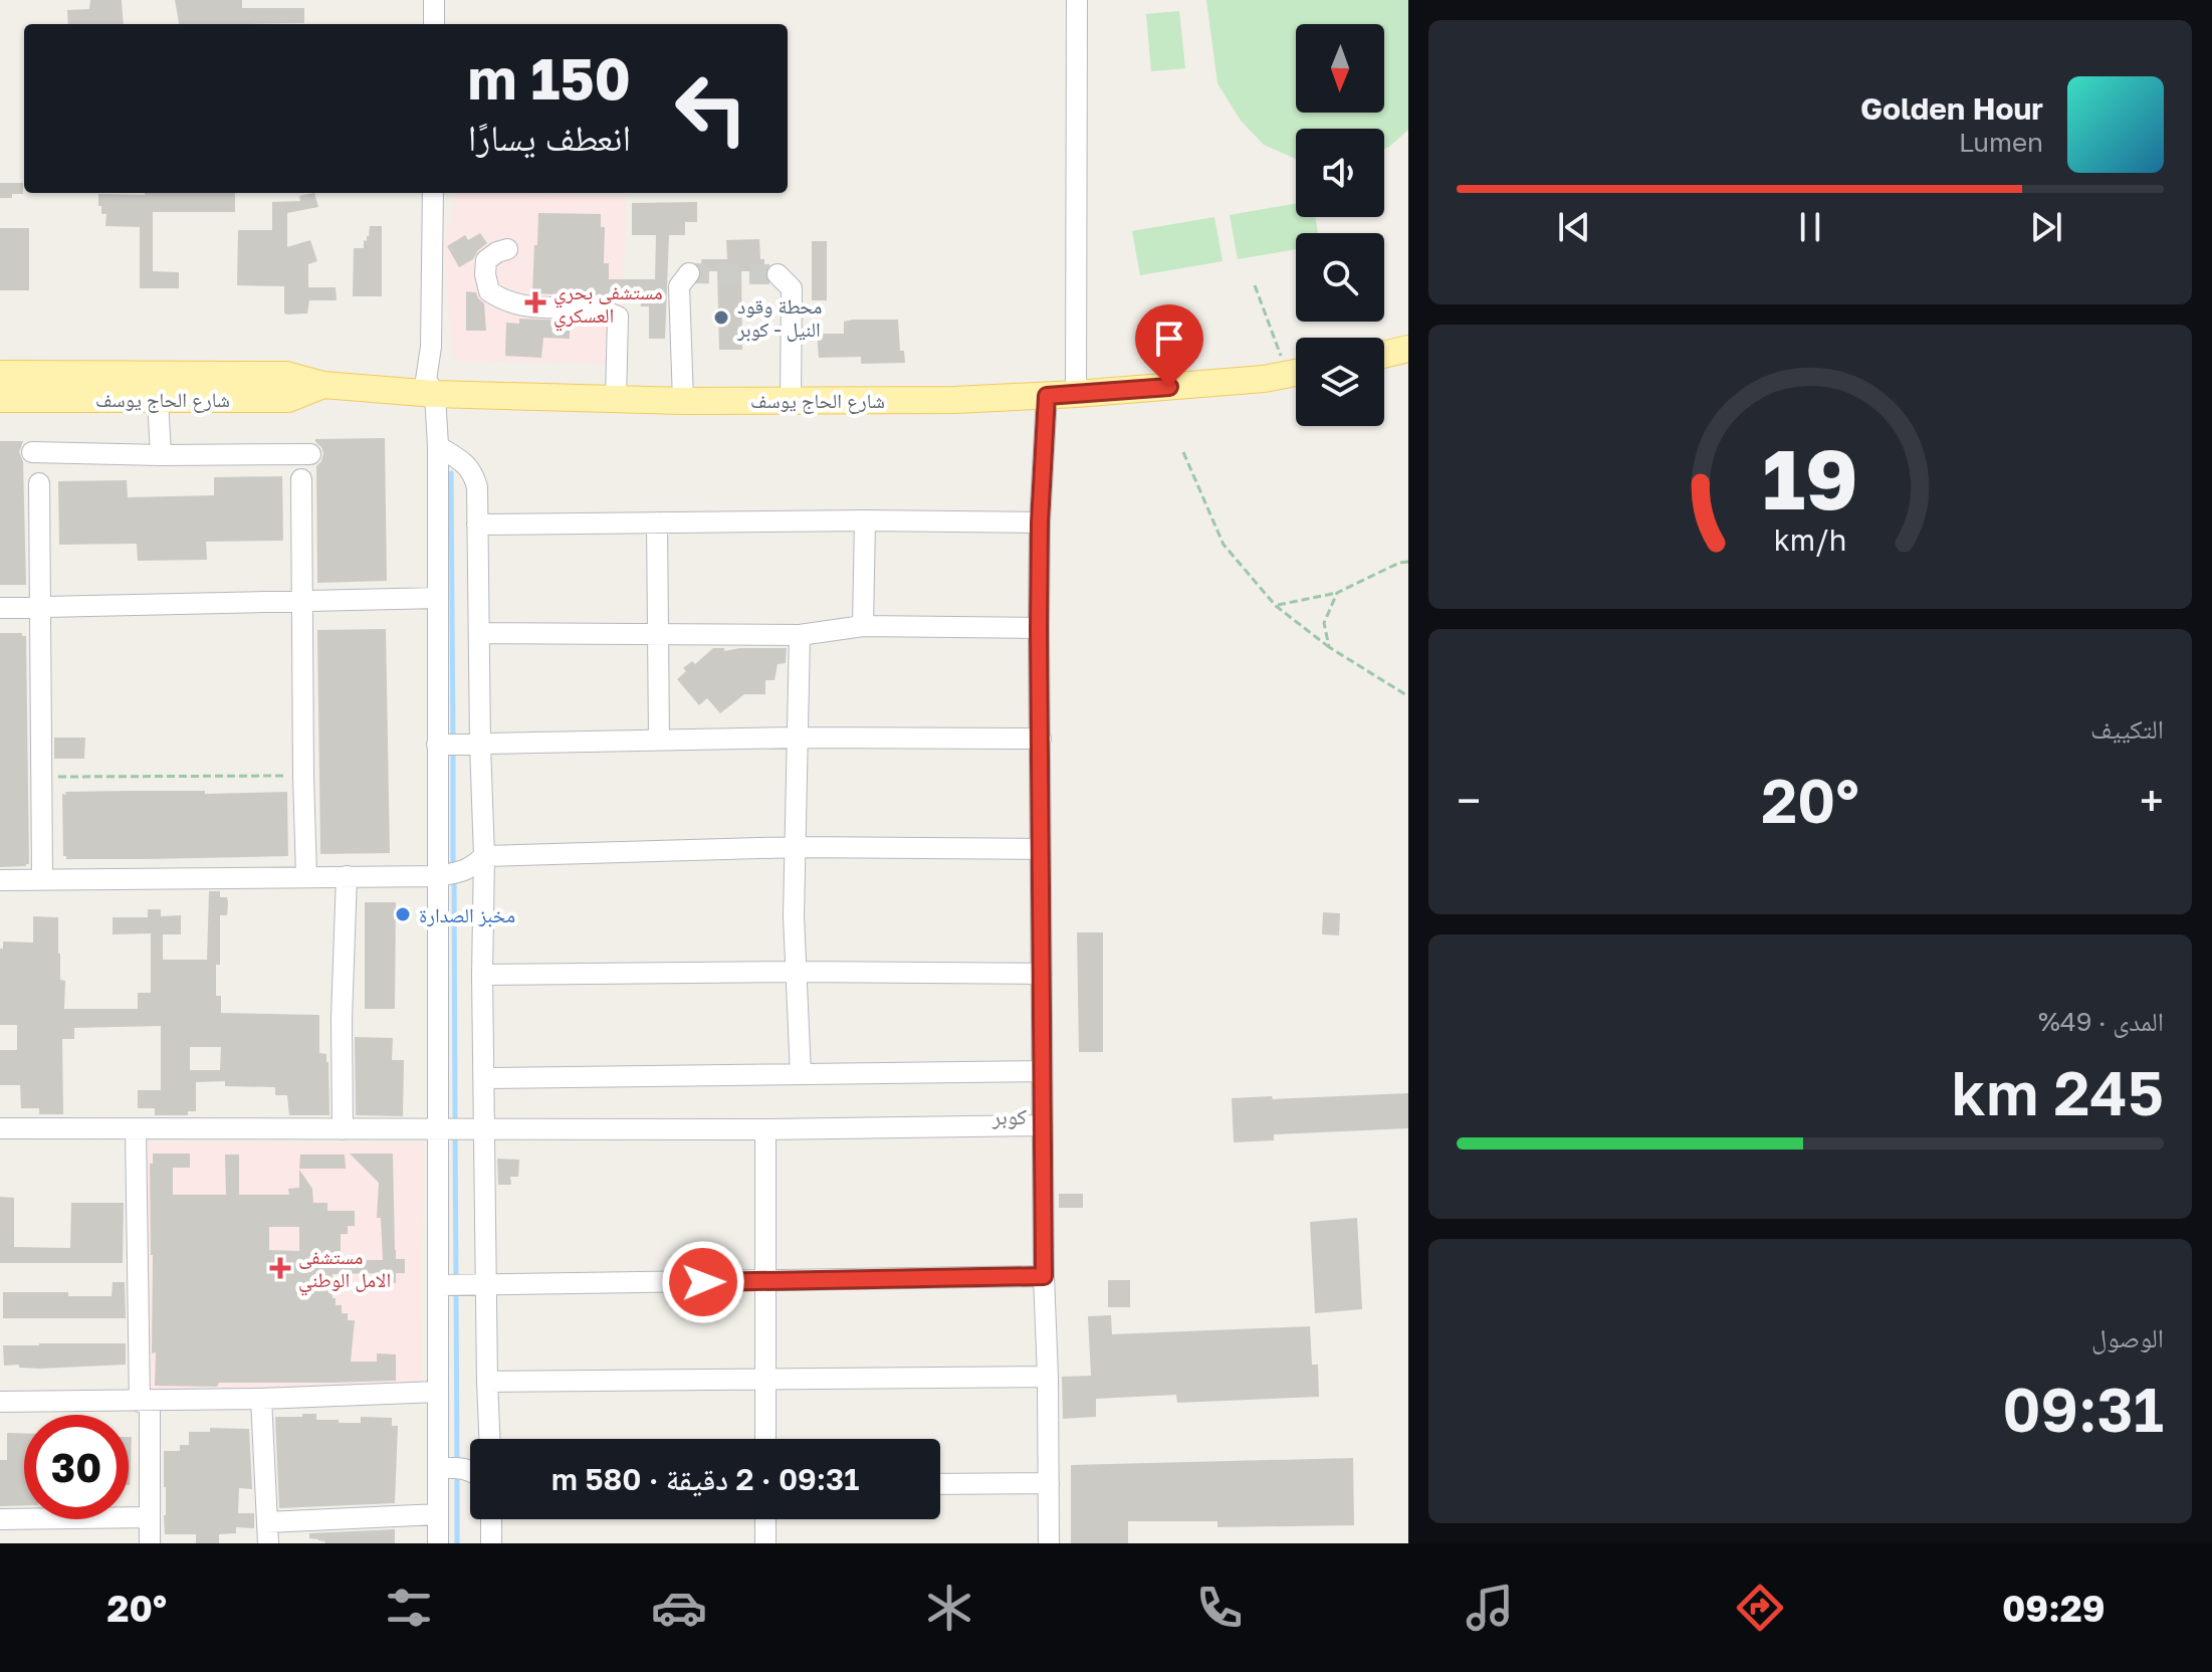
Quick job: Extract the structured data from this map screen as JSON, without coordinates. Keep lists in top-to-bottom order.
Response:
{
  "streets": {
    "main road": ["شارع الحاج يوسف"]
  },
  "districts": ["كوبر"],
  "places": {
    "health": ["مستشفى بحري العسكري", "مستشفى الامل الوطني"],
    "other": ["محطة وقود النيل - كوبر", "مخبز الصدارة"]
  },
  "north": "bottom",
  "page": {
    "turn": ["150 m", "انعطف يسارًا"],
    "song": ["Golden Hour", "Lumen"],
    "tile": [
      "التكييف",
      ["المدى · 49%", "245 km"],
      ["الوصول", "09:31"]
    ],
    "heat": ["−", "20°", "+"],
    "limit": "30",
    "trip": "09:31 · 2 دقيقة · 580 m",
    "tabs": ["09:29", "20°"],
    "gauge": ["19", "km/h"]
  }
}
